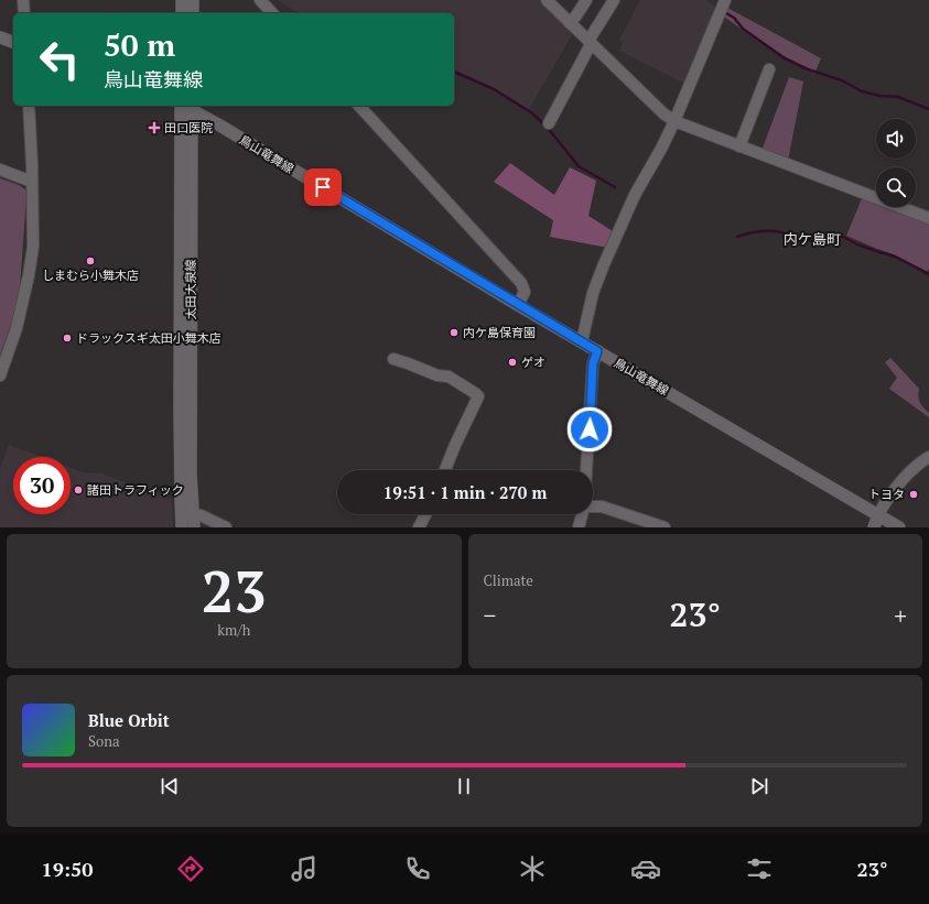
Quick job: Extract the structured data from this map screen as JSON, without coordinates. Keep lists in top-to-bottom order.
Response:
{
  "streets": {
    "main road": ["鳥山竜舞線", "太田大泉線"]
  },
  "districts": ["内ケ島町"],
  "places": {
    "health": ["田口医院"],
    "other": [
      "しまむら小舞木店",
      "内ケ島保育園",
      "ドラックスギ太田小舞木店",
      "ゲオ",
      "諸田トラフィック",
      "トヨタ"
    ]
  },
  "page": {
    "turn": ["50 m", "鳥山竜舞線"],
    "limit": "30",
    "trip": "19:51 · 1 min · 270 m",
    "tile": [
      ["23", "km/h"],
      "Climate"
    ],
    "heat": ["−", "23°", "+"],
    "song": ["Blue Orbit", "Sona"],
    "tabs": ["19:50", "23°"]
  }
}
